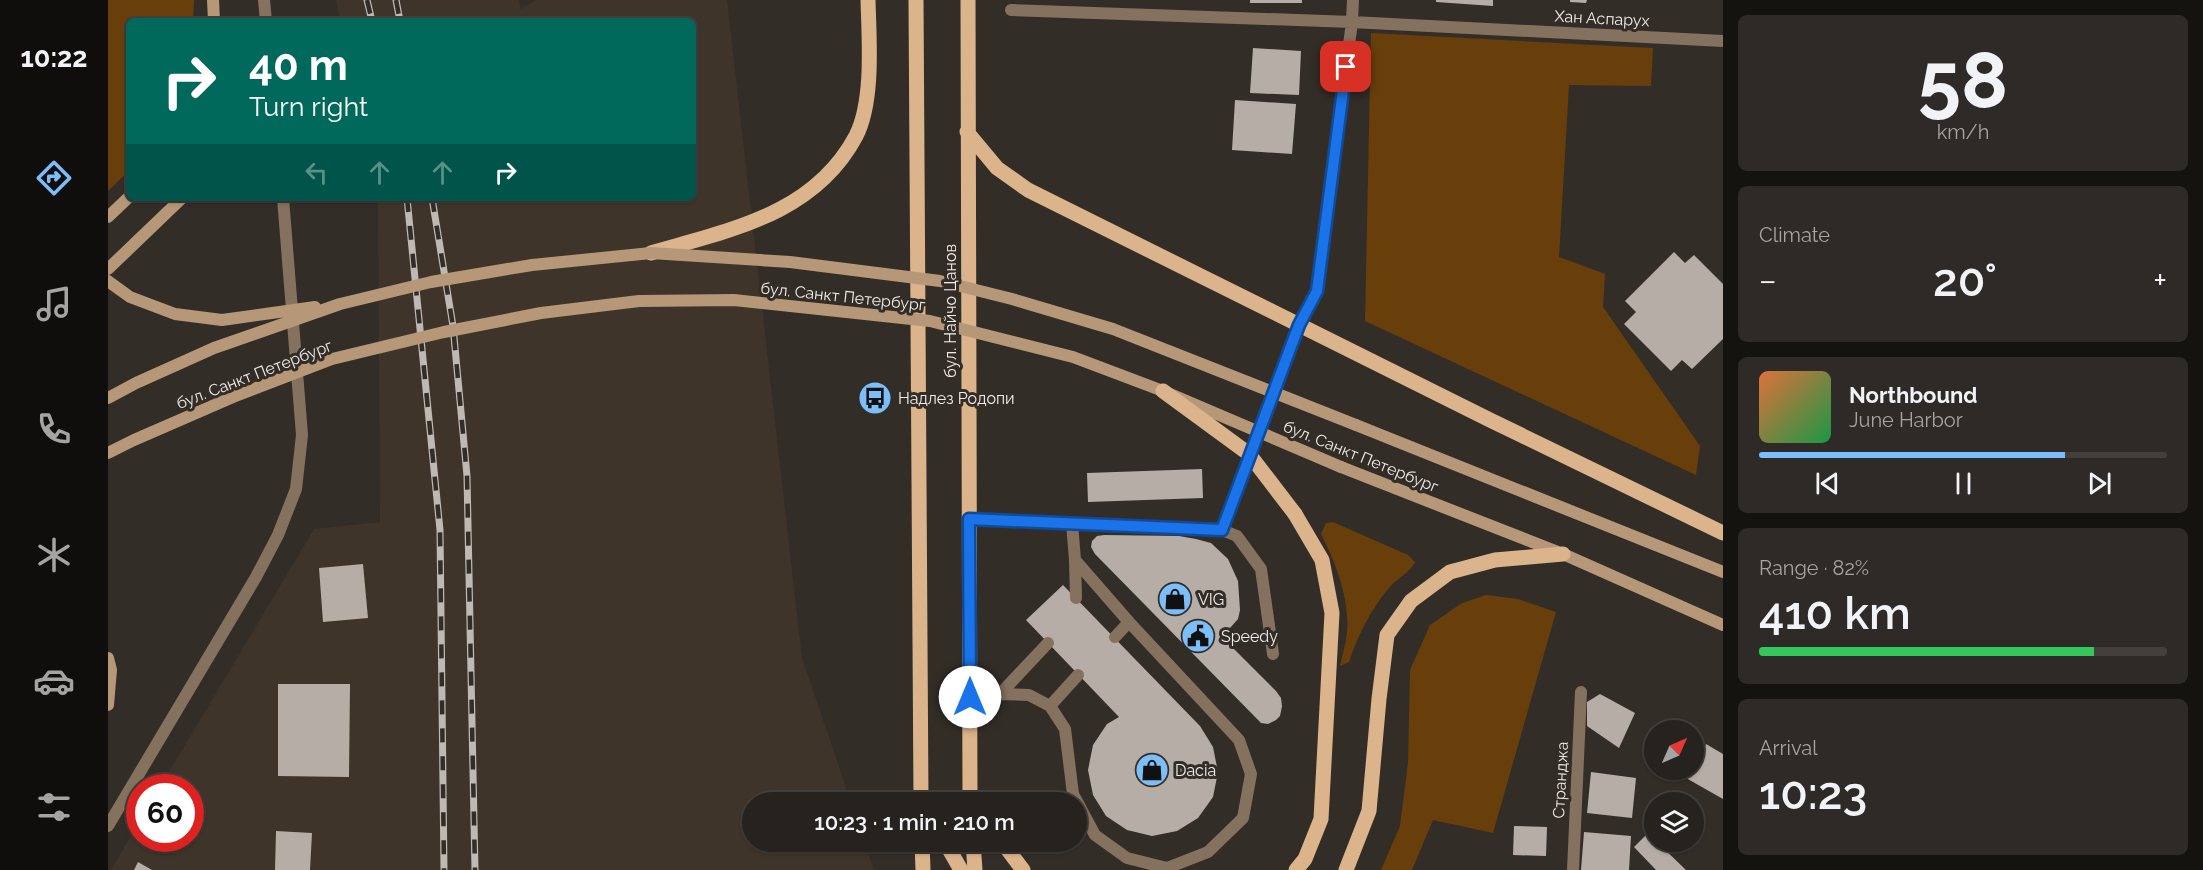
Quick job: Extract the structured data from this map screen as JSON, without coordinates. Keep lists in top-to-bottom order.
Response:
{
  "streets": {
    "main road": ["бул. Санкт Петербург", "бул. Найчо Цанов"],
    "street": ["Хан Аспарух", "Странджа"]
  },
  "places": {
    "bus stop": ["Надлез Родопи"],
    "shop": ["VIG", "Dacia"],
    "public building": ["Speedy"]
  },
  "north": "top right",
  "page": {
    "tabs": "10:22",
    "tile": [
      ["58", "km/h"],
      "Climate",
      ["Range · 82%", "410 km"],
      ["Arrival", "10:23"]
    ],
    "turn": ["40 m", "Turn right"],
    "heat": ["−", "20°", "+"],
    "song": ["Northbound", "June Harbor"],
    "limit": "60",
    "trip": "10:23 · 1 min · 210 m"
  }
}
